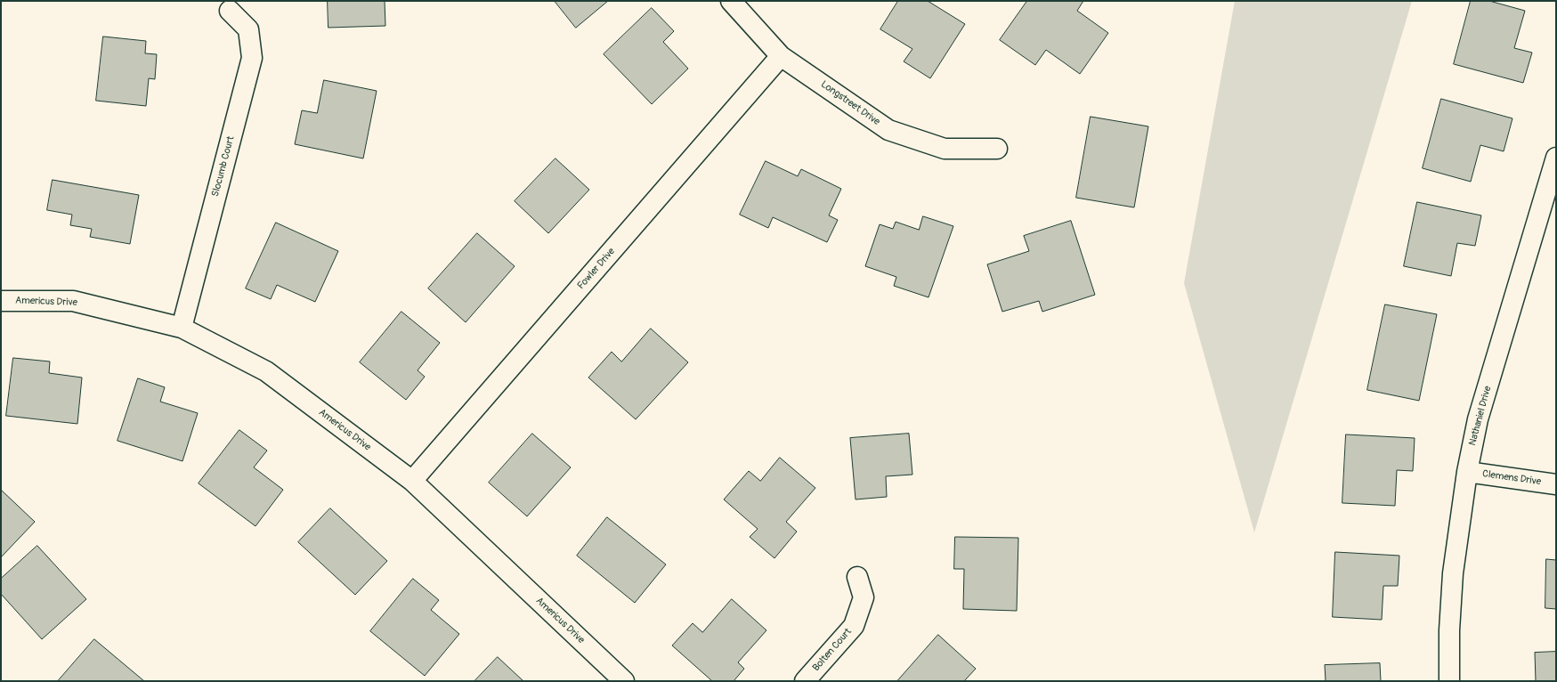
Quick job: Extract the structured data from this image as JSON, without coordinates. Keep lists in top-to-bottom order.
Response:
{
  "streets": {
    "street": [
      "Longstreet Drive",
      "Slocumb Court",
      "Fowler Drive",
      "Americus Drive",
      "Nathaniel Drive",
      "Clemens Drive",
      "Bolten Court"
    ]
  },
  "crossings": [
    ["Longstreet Drive", "Fowler Drive"],
    ["Slocumb Court", "Americus Drive"],
    ["Fowler Drive", "Americus Drive"],
    ["Nathaniel Drive", "Clemens Drive"]
  ]
}
